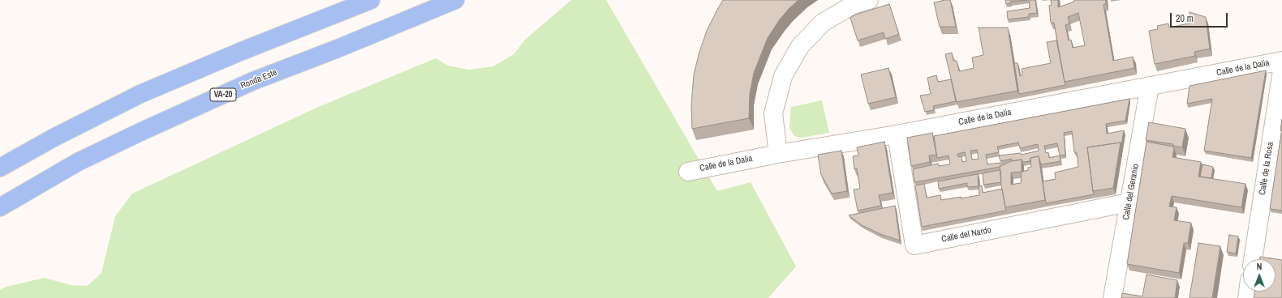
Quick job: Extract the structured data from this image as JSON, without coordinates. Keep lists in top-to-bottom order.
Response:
{
  "streets": {
    "highway": ["Ronda Este", "VA-20"],
    "street": [
      "Calle de la Dalia",
      "Calle de la Rosa",
      "Calle del Geranio",
      "Calle del Nardo"
    ]
  },
  "crossings": [
    ["Calle de la Dalia", "Calle del Geranio"],
    ["Calle de la Dalia", "Calle del Nardo"],
    ["Calle del Geranio", "Calle del Nardo"]
  ],
  "scale_bar": "20 m",
  "north": "top"
}
